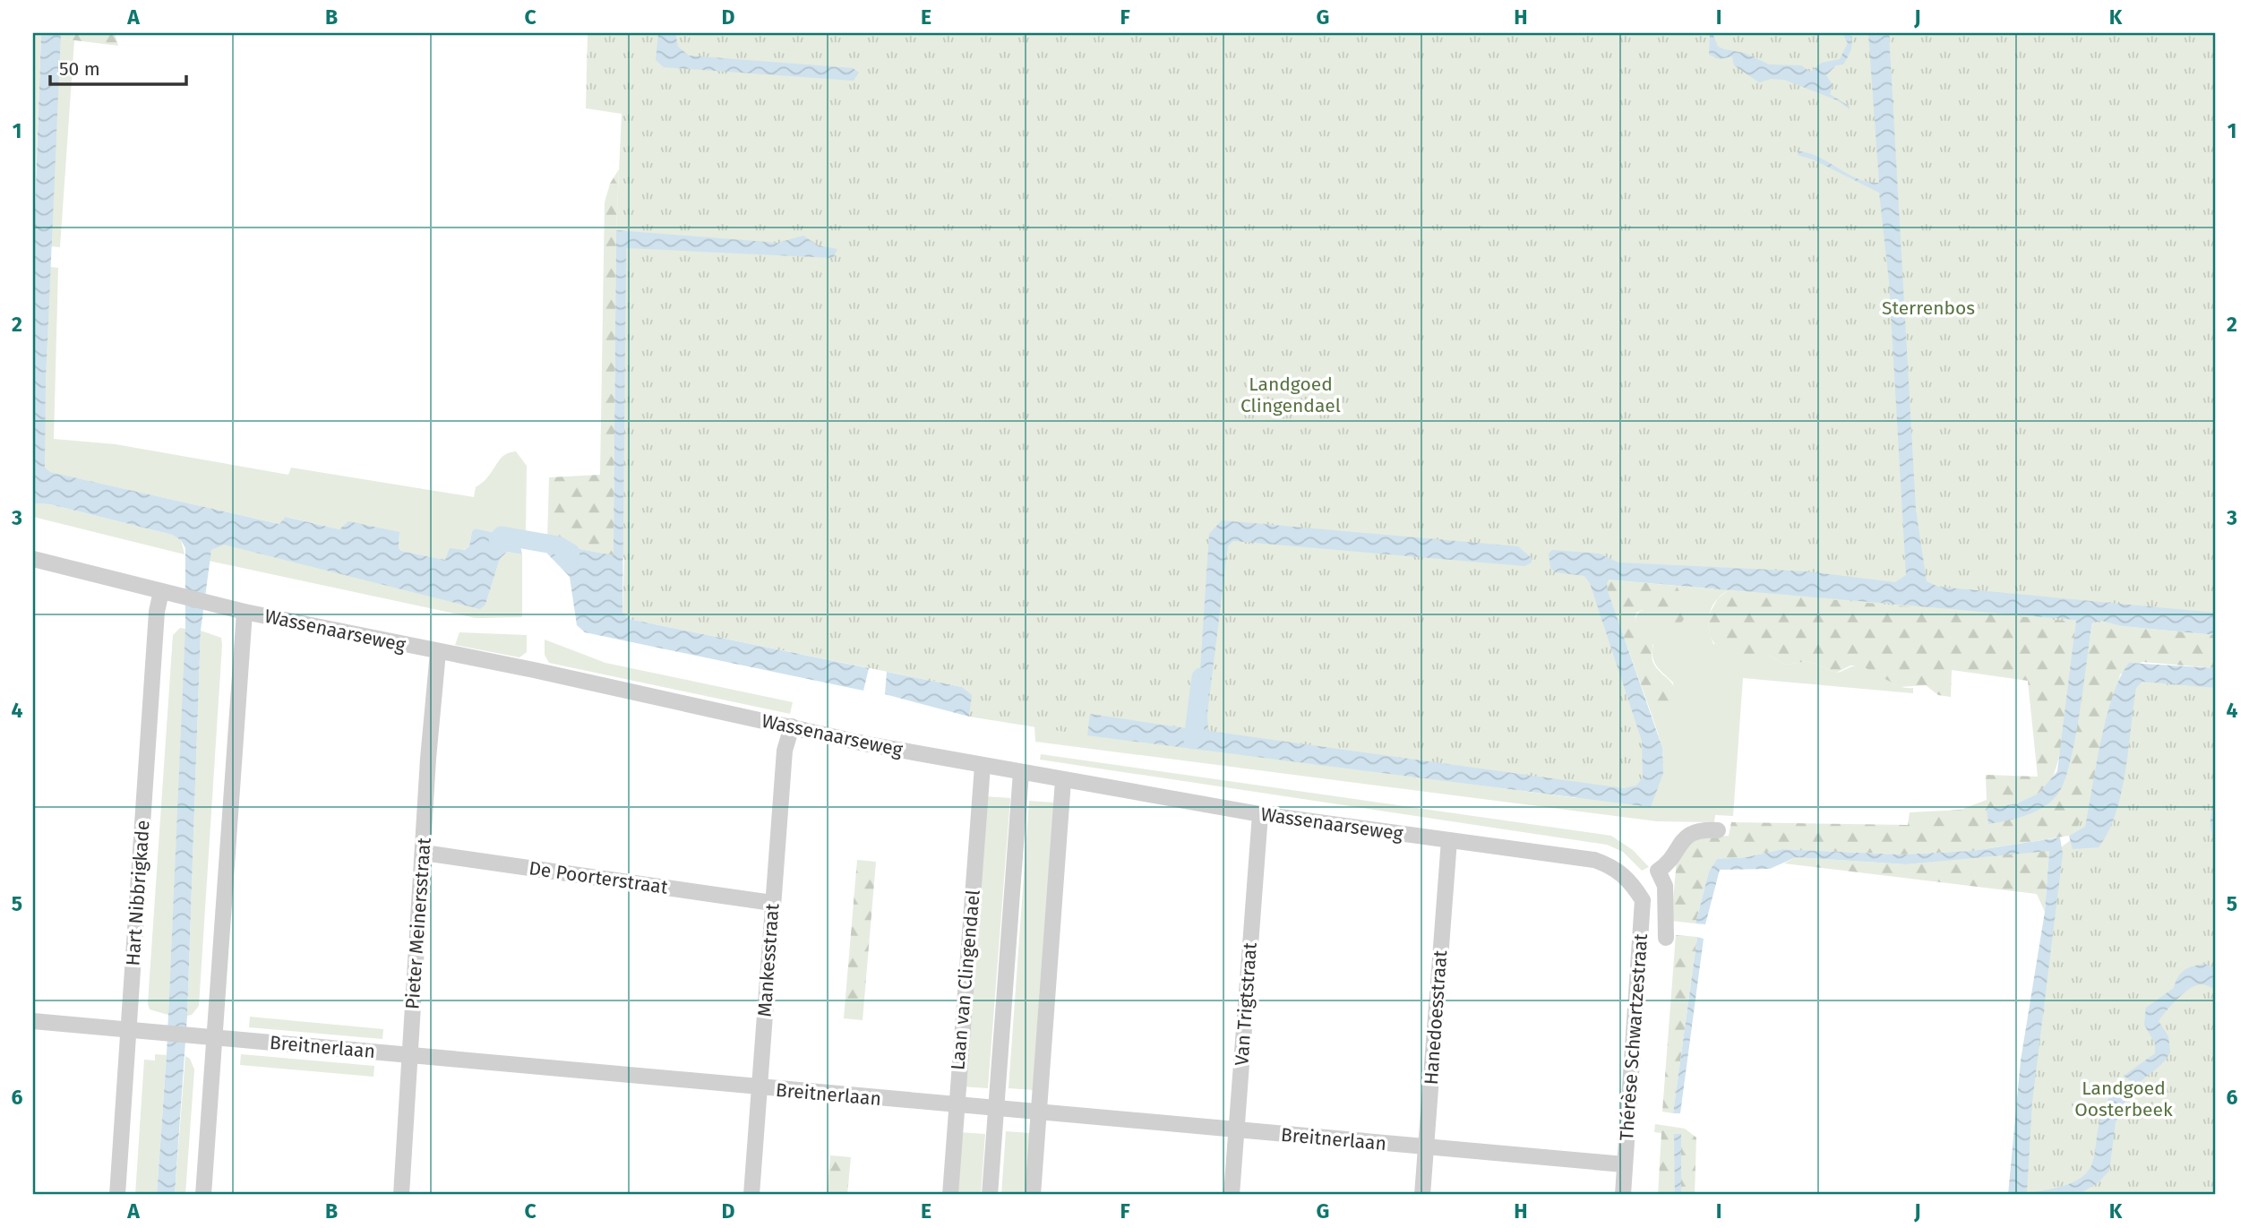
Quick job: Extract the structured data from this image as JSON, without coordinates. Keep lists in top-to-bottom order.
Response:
{
  "streets": {
    "street": [
      "Wassenaarseweg",
      "De Poorterstraat",
      "Hart Nibbrigkade",
      "Pieter Meinersstraat",
      "Mankesstraat",
      "Laan van Clingendael",
      "Van Trigtstraat",
      "Hanedoesstraat",
      "Thérèse Schwartzestraat",
      "Breitnerlaan"
    ]
  },
  "crossings": [
    ["Wassenaarseweg", "Hart Nibbrigkade"],
    ["Wassenaarseweg", "Pieter Meinersstraat"],
    ["Wassenaarseweg", "Mankesstraat"],
    ["Wassenaarseweg", "Laan van Clingendael"],
    ["Wassenaarseweg", "Van Trigtstraat"],
    ["Wassenaarseweg", "Hanedoesstraat"],
    ["Wassenaarseweg", "Thérèse Schwartzestraat"],
    ["De Poorterstraat", "Pieter Meinersstraat"],
    ["De Poorterstraat", "Mankesstraat"],
    ["Hart Nibbrigkade", "Breitnerlaan"],
    ["Pieter Meinersstraat", "Breitnerlaan"],
    ["Mankesstraat", "Breitnerlaan"],
    ["Laan van Clingendael", "Breitnerlaan"],
    ["Van Trigtstraat", "Breitnerlaan"],
    ["Hanedoesstraat", "Breitnerlaan"],
    ["Thérèse Schwartzestraat", "Breitnerlaan"]
  ],
  "parks": ["Sterrenbos", "Landgoed Clingendael", "Landgoed Oosterbeek"],
  "scale_bar": "50 m",
  "grid": {
    "columns": [
      "A",
      "B",
      "C",
      "D",
      "E",
      "F",
      "G",
      "H",
      "I",
      "J",
      "K"
    ],
    "rows": [
      "1",
      "2",
      "3",
      "4",
      "5",
      "6"
    ]
  }
}
